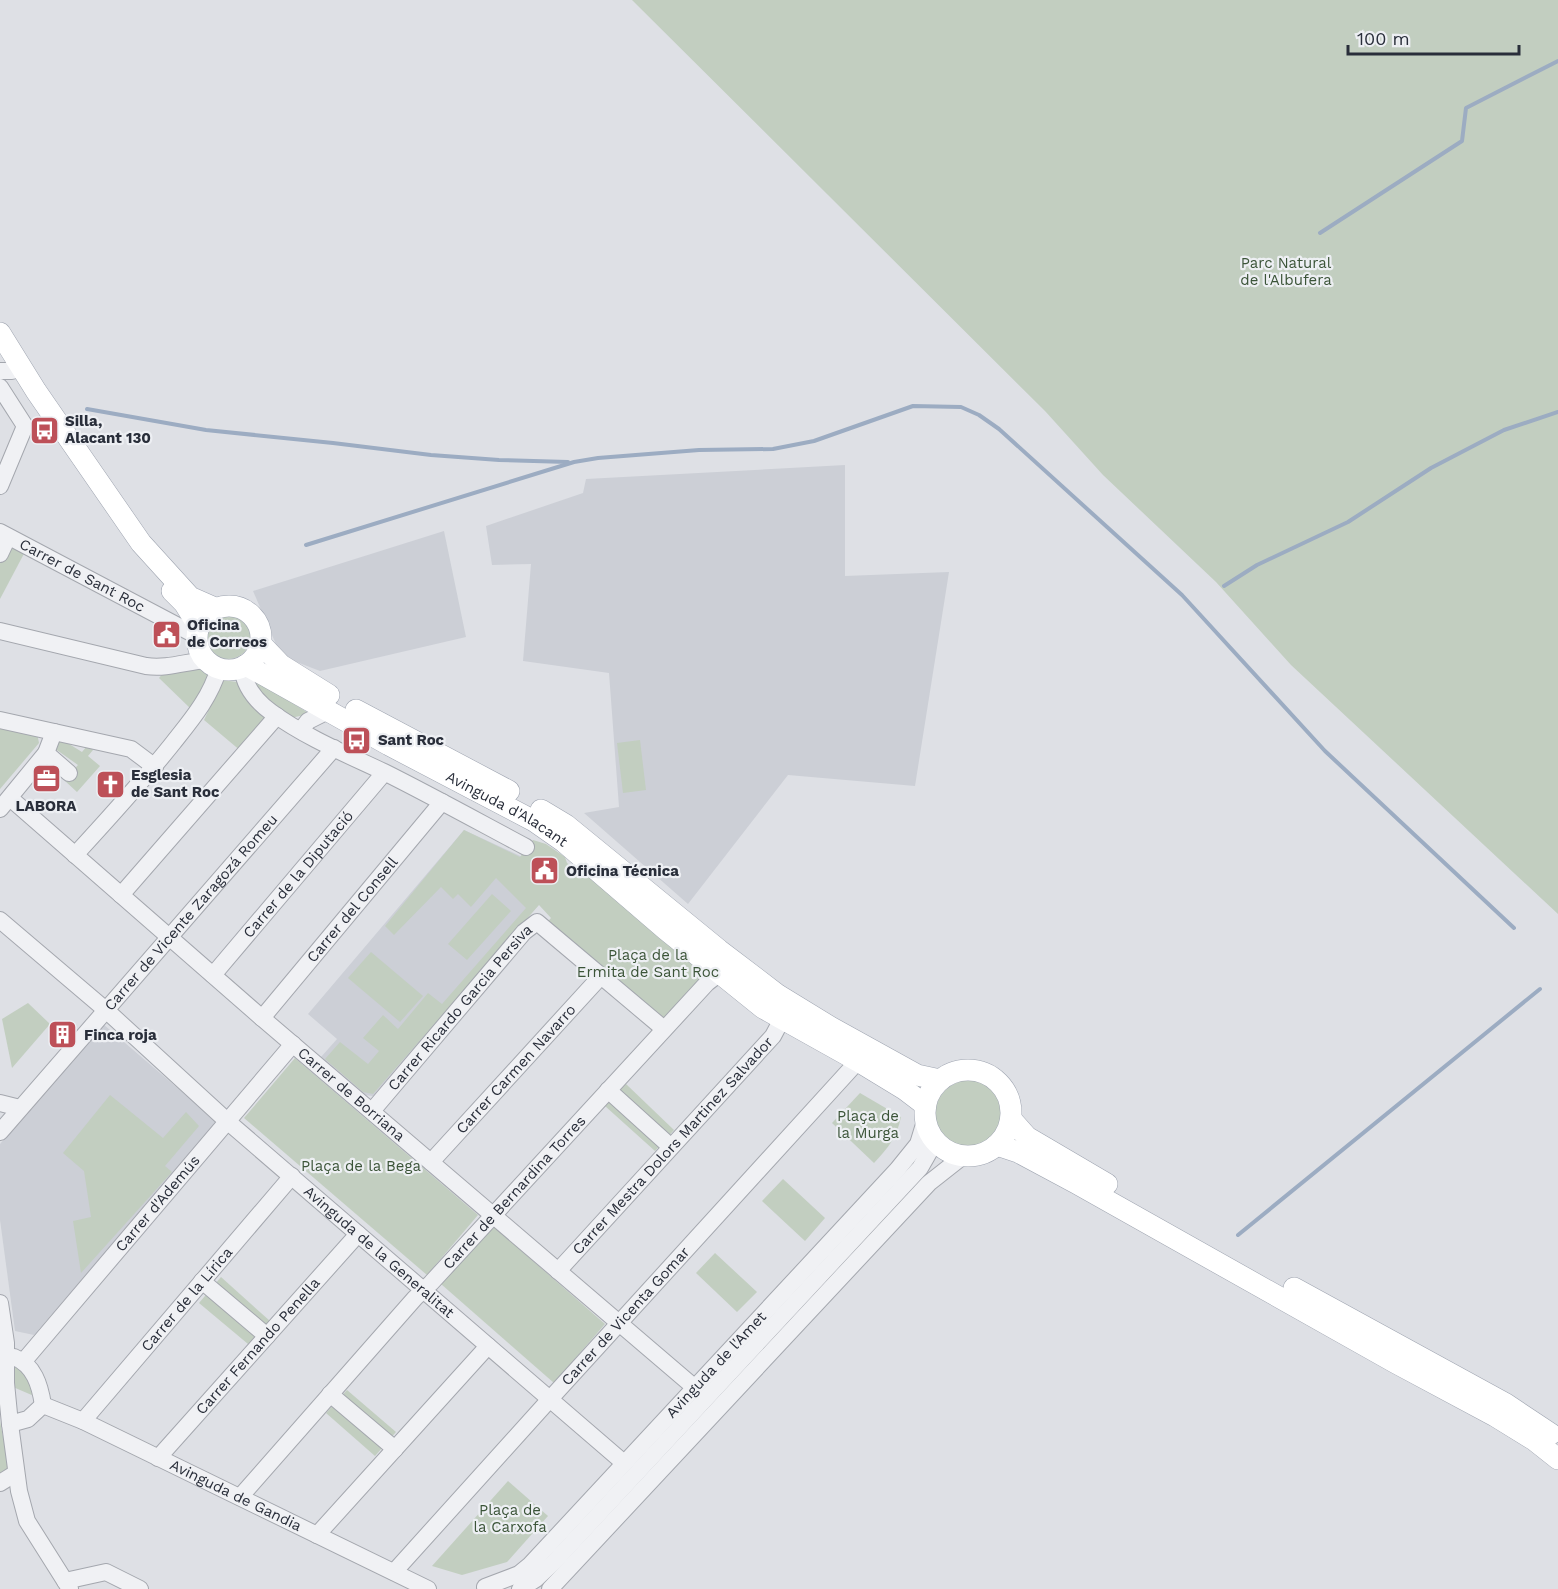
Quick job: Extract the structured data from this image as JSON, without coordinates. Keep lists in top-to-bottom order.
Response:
{
  "streets": {
    "main road": ["Avinguda d'Alacant"],
    "street": [
      "Carrer de Sant Roc",
      "Carrer de la Diputació",
      "Carrer del Consell",
      "Carrer de Vicente Zaragozá Romeu",
      "Carrer Ricardo Garcia Persiva",
      "Carrer Carmen Navarro",
      "Carrer de Borriana",
      "Carrer Mestra Dolors Martinez Salvador",
      "Carrer de Bernardina Torres",
      "Carrer d'Ademús",
      "Avinguda de la Generalitat",
      "Carrer de la Lírica",
      "Carrer de Vicenta Gomar",
      "Carrer Fernando Penella",
      "Avinguda de l'Amet",
      "Avinguda de Gandia"
    ]
  },
  "crossings": [
    ["Carrer de Sant Roc", "Avinguda d'Alacant"],
    ["Avinguda d'Alacant", "Carrer de la Diputació"],
    ["Avinguda d'Alacant", "Carrer del Consell"],
    ["Avinguda d'Alacant", "Carrer de Vicente Zaragozá Romeu"],
    ["Avinguda d'Alacant", "Carrer Mestra Dolors Martinez Salvador"],
    ["Avinguda d'Alacant", "Carrer de Bernardina Torres"],
    ["Avinguda d'Alacant", "Carrer de Vicenta Gomar"],
    ["Avinguda d'Alacant", "Avinguda de l'Amet"],
    ["Carrer de la Diputació", "Carrer de Borriana"],
    ["Carrer del Consell", "Carrer de Borriana"],
    ["Carrer de Vicente Zaragozá Romeu", "Carrer de Borriana"],
    ["Carrer de Vicente Zaragozá Romeu", "Avinguda de la Generalitat"],
    ["Carrer Ricardo Garcia Persiva", "Carrer Carmen Navarro"],
    ["Carrer Ricardo Garcia Persiva", "Carrer de Borriana"],
    ["Carrer Ricardo Garcia Persiva", "Carrer de Bernardina Torres"],
    ["Carrer Carmen Navarro", "Carrer de Borriana"],
    ["Carrer de Borriana", "Carrer Mestra Dolors Martinez Salvador"],
    ["Carrer de Borriana", "Carrer de Bernardina Torres"],
    ["Carrer de Borriana", "Carrer d'Ademús"],
    ["Carrer de Borriana", "Carrer de Vicenta Gomar"],
    ["Carrer de Borriana", "Avinguda de l'Amet"],
    ["Carrer de Bernardina Torres", "Avinguda de la Generalitat"],
    ["Carrer de Bernardina Torres", "Avinguda de Gandia"],
    ["Carrer d'Ademús", "Avinguda de la Generalitat"],
    ["Avinguda de la Generalitat", "Carrer de la Lírica"],
    ["Avinguda de la Generalitat", "Carrer de Vicenta Gomar"],
    ["Avinguda de la Generalitat", "Carrer Fernando Penella"],
    ["Avinguda de la Generalitat", "Avinguda de l'Amet"],
    ["Carrer de la Lírica", "Avinguda de Gandia"],
    ["Carrer de Vicenta Gomar", "Avinguda de Gandia"],
    ["Carrer Fernando Penella", "Avinguda de Gandia"]
  ],
  "parks": [
    "Parc Natural de l'Albufera",
    "Plaça de la Ermita de Sant Roc",
    "Plaça de la Murga",
    "Plaça de la Bega",
    "Plaça de la Carxofa"
  ],
  "places": {
    "bus stop": ["Silla, Alacant 130", "Sant Roc"],
    "public building": ["Oficina de Correos", "Oficina Técnica"],
    "office": ["LABORA"],
    "church": ["Esglesia de Sant Roc"],
    "building": ["Finca roja"]
  },
  "scale_bar": "100 m"
}
